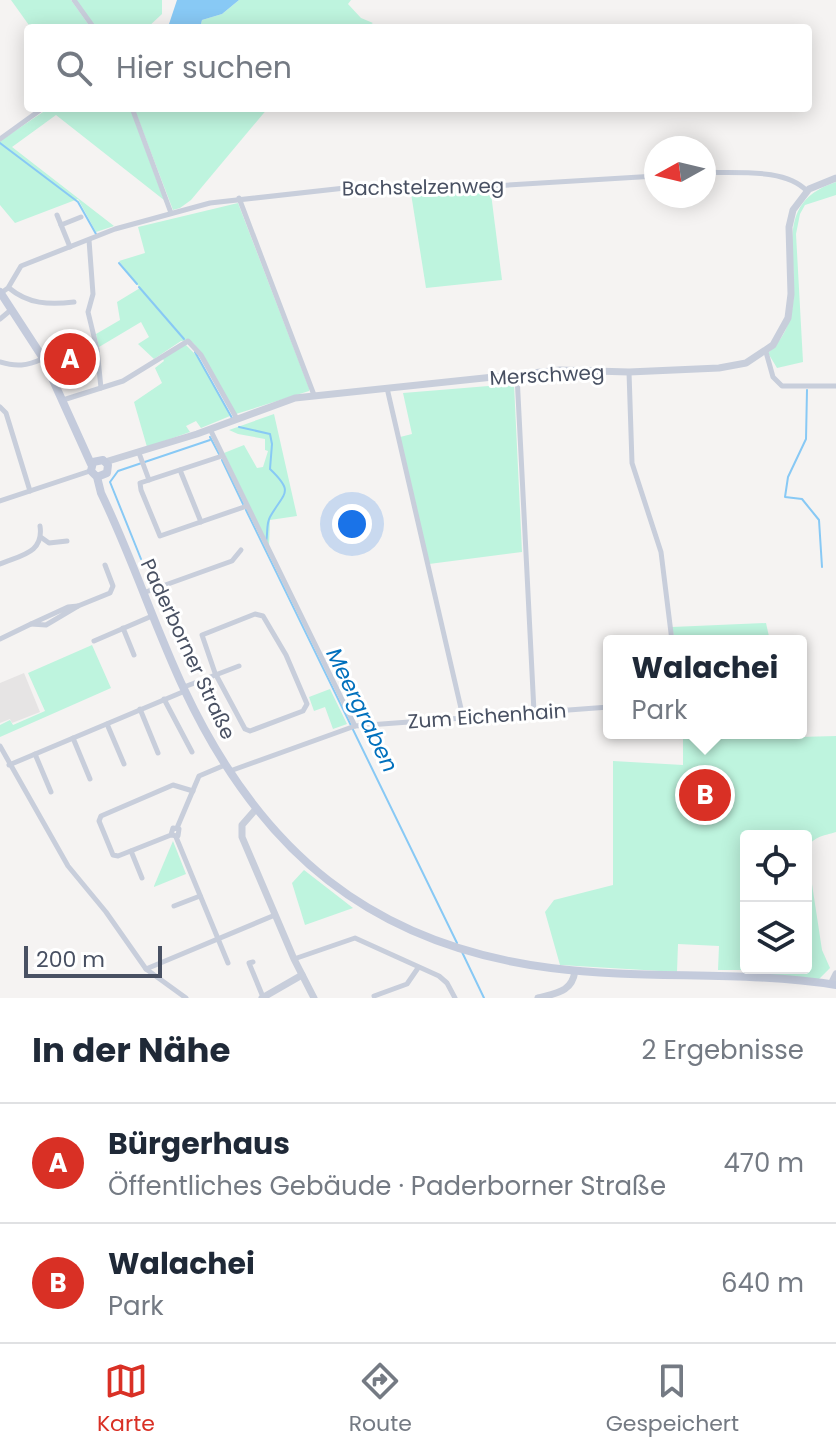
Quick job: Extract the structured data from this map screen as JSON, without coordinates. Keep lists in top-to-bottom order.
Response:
{
  "streets": {
    "main road": ["Paderborner Straße"],
    "street": ["Bachstelzenweg", "Merschweg", "Zum Eichenhain"]
  },
  "crossings": [
    ["Bachstelzenweg", "Paderborner Straße"],
    ["Merschweg", "Paderborner Straße"],
    ["Paderborner Straße", "Zum Eichenhain"]
  ],
  "water": ["Meergraben"],
  "scale_bar": "200 m",
  "north": "left",
  "page": {
    "search": "Hier suchen",
    "pins": ["A", "B"],
    "popup": ["Walachei", "Park"],
    "scale": "200 m",
    "heading": ["In der Nähe", "2 Ergebnisse"],
    "list": [
      {
        "mark": "A",
        "name": "Bürgerhaus",
        "note": "Öffentliches Gebäude · Paderborner Straße",
        "value": "470 m"
      },
      {
        "mark": "B",
        "name": "Walachei",
        "note": "Park",
        "value": "640 m"
      }
    ],
    "nav": ["Karte", "Route", "Gespeichert"]
  }
}
